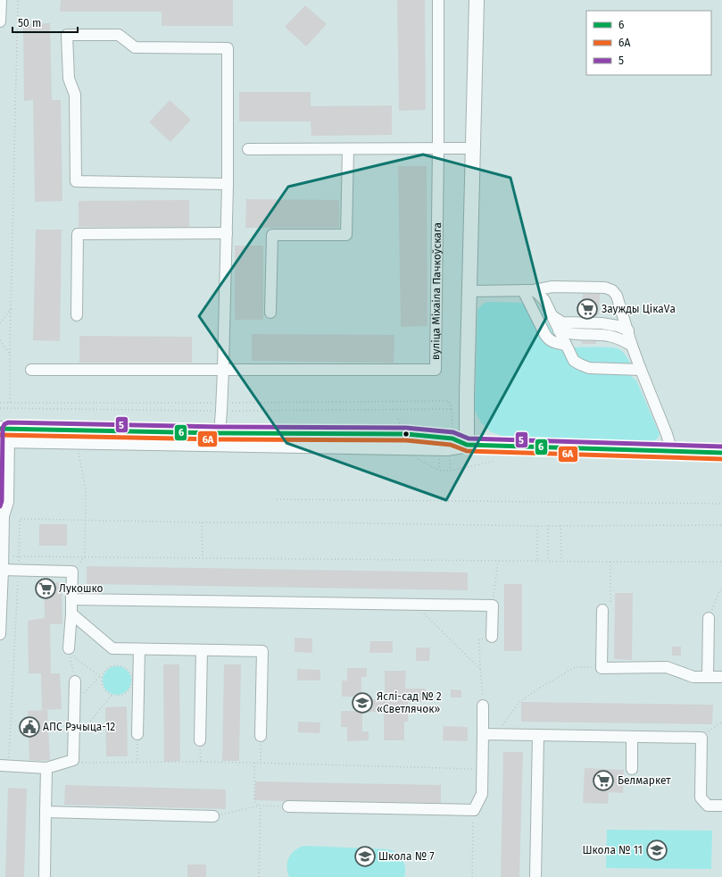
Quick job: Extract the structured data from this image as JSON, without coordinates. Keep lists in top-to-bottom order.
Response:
{
  "streets": {
    "street": ["вуліца Міхаіла Пачкоўскага"]
  },
  "places": {
    "supermarket": ["Заужды ЦікаVа", "Лукошко", "Белмаркет"],
    "school or university": ["Яслі-сад № 2 «Светлячок»", "Школа № 11", "Школа № 7"],
    "public building": ["АПС Рэчыца-12"]
  },
  "lines": ["transit line 5", "transit line 6", "transit line 6А"],
  "legend": ["6", "6А", "5"],
  "scale_bar": "50 m"
}
